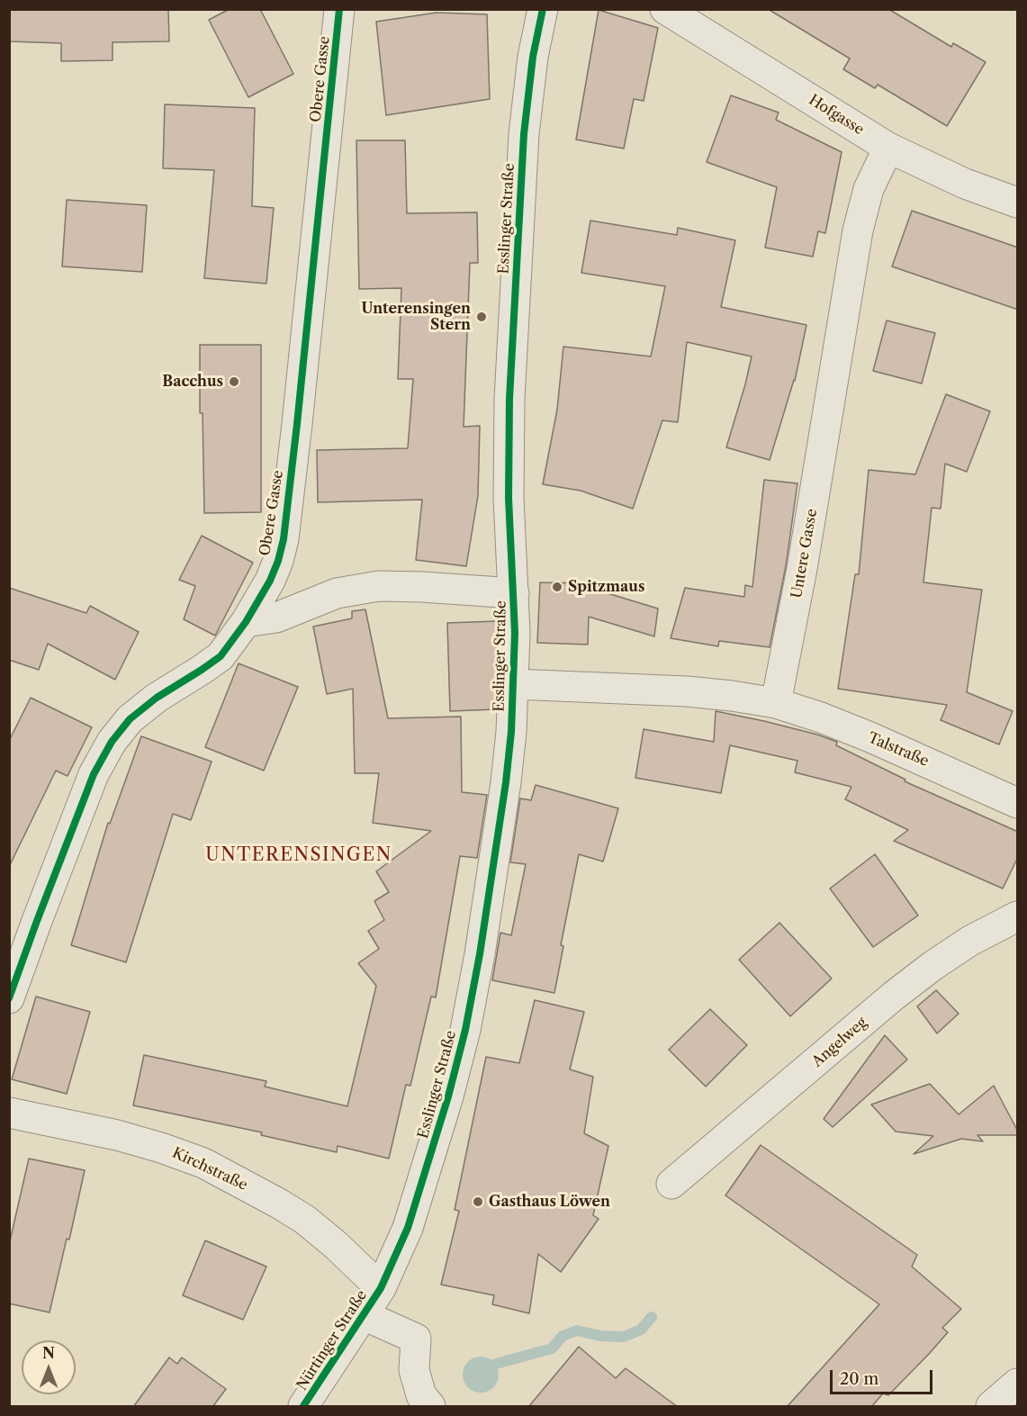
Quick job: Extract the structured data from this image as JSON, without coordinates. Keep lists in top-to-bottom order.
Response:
{
  "streets": {
    "street": [
      "Obere Gasse",
      "Hofgasse",
      "Esslinger Straße",
      "Untere Gasse",
      "Talstraße",
      "Angelweg",
      "Kirchstraße",
      "Nürtinger Straße"
    ]
  },
  "crossings": [
    ["Hofgasse", "Untere Gasse"],
    ["Esslinger Straße", "Kirchstraße"],
    ["Esslinger Straße", "Nürtinger Straße"],
    ["Untere Gasse", "Talstraße"],
    ["Kirchstraße", "Nürtinger Straße"]
  ],
  "districts": ["UNTERENSINGEN"],
  "places": [
    "Unterensingen Stern",
    "Bacchus",
    "Spitzmaus",
    "Gasthaus Löwen"
  ],
  "scale_bar": "20 m",
  "north": "top"
}
